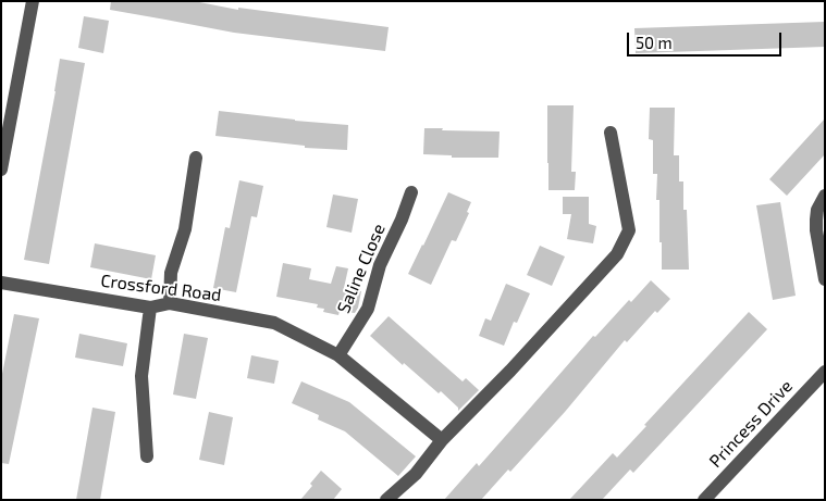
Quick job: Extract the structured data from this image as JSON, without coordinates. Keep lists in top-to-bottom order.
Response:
{
  "streets": {
    "street": ["Saline Close", "Crossford Road", "Princess Drive"]
  },
  "crossings": [
    ["Saline Close", "Crossford Road"]
  ],
  "scale_bar": "50 m"
}
